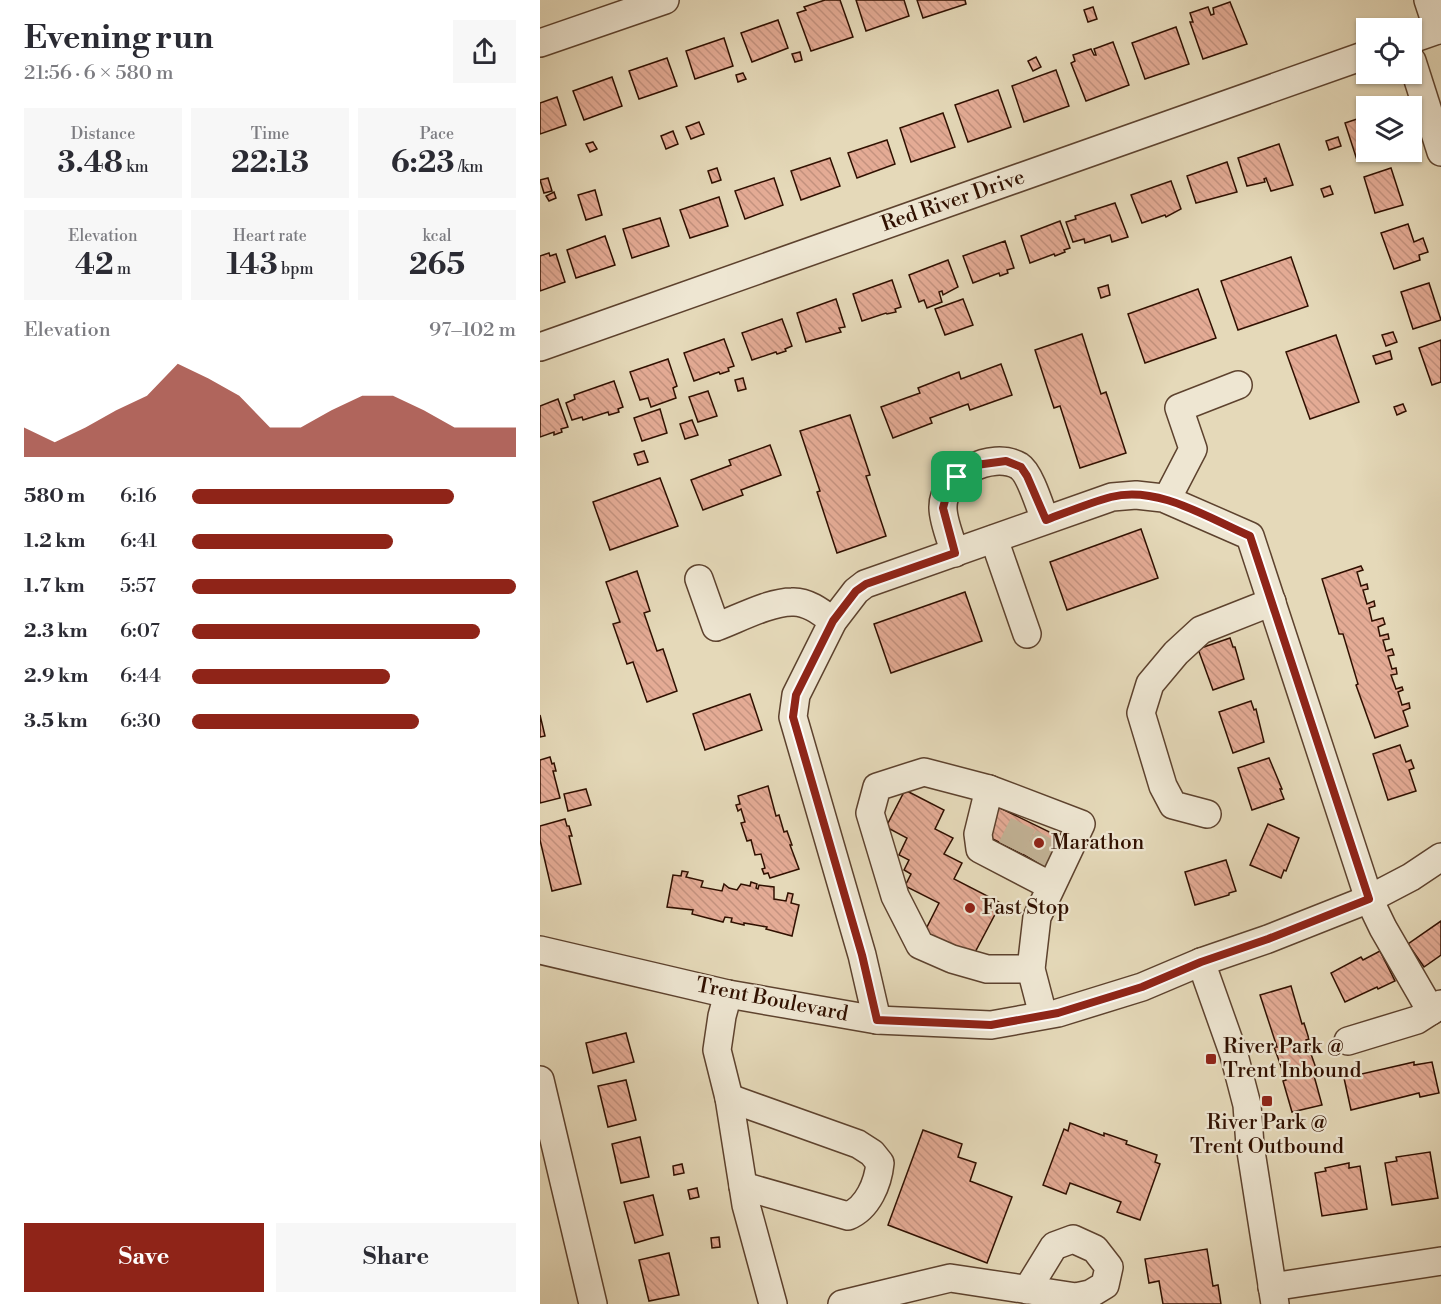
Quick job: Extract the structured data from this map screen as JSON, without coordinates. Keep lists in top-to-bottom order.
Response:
{
  "streets": {
    "street": ["Red River Drive", "Trent Boulevard"]
  },
  "places": {
    "other": ["Marathon", "Fast Stop"],
    "transit": ["River Park @ Trent Inbound", "River Park @ Trent Outbound"]
  },
  "page": {
    "heading": ["Evening run", "21:56 · 6 × 580 m"],
    "stats": [
      ["Distance", "3.48 km"],
      ["Time", "22:13"],
      ["Pace", "6:23 /km"],
      ["Elevation", "42 m"],
      ["Heart rate", "143 bpm"],
      ["kcal", "265"]
    ],
    "chart": ["Elevation", "97–102 m"],
    "list": [
      {
        "name": "580 m",
        "note": "6:16"
      },
      {
        "name": "1.2 km",
        "note": "6:41"
      },
      {
        "name": "1.7 km",
        "note": "5:57"
      },
      {
        "name": "2.3 km",
        "note": "6:07"
      },
      {
        "name": "2.9 km",
        "note": "6:44"
      },
      {
        "name": "3.5 km",
        "note": "6:30"
      }
    ],
    "buttons": ["Save", "Share"]
  }
}
